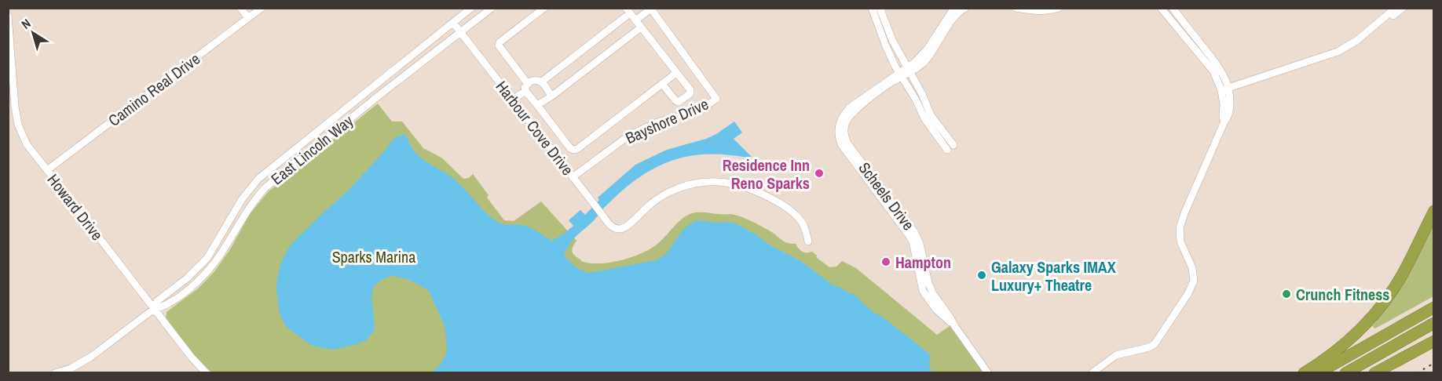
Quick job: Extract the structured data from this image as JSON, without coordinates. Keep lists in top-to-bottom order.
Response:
{
  "streets": {
    "street": [
      "Camino Real Drive",
      "Bayshore Drive",
      "Harbour Cove Drive",
      "East Lincoln Way",
      "Scheels Drive",
      "Howard Drive"
    ]
  },
  "crossings": [
    ["Camino Real Drive", "Howard Drive"],
    ["Bayshore Drive", "Harbour Cove Drive"],
    ["Harbour Cove Drive", "East Lincoln Way"],
    ["East Lincoln Way", "Howard Drive"]
  ],
  "parks": ["Sparks Marina"],
  "places": [
    "Residence Inn Reno Sparks",
    "Hampton",
    "Galaxy Sparks IMAX Luxury+ Theatre",
    "Crunch Fitness"
  ],
  "north": "top left"
}
